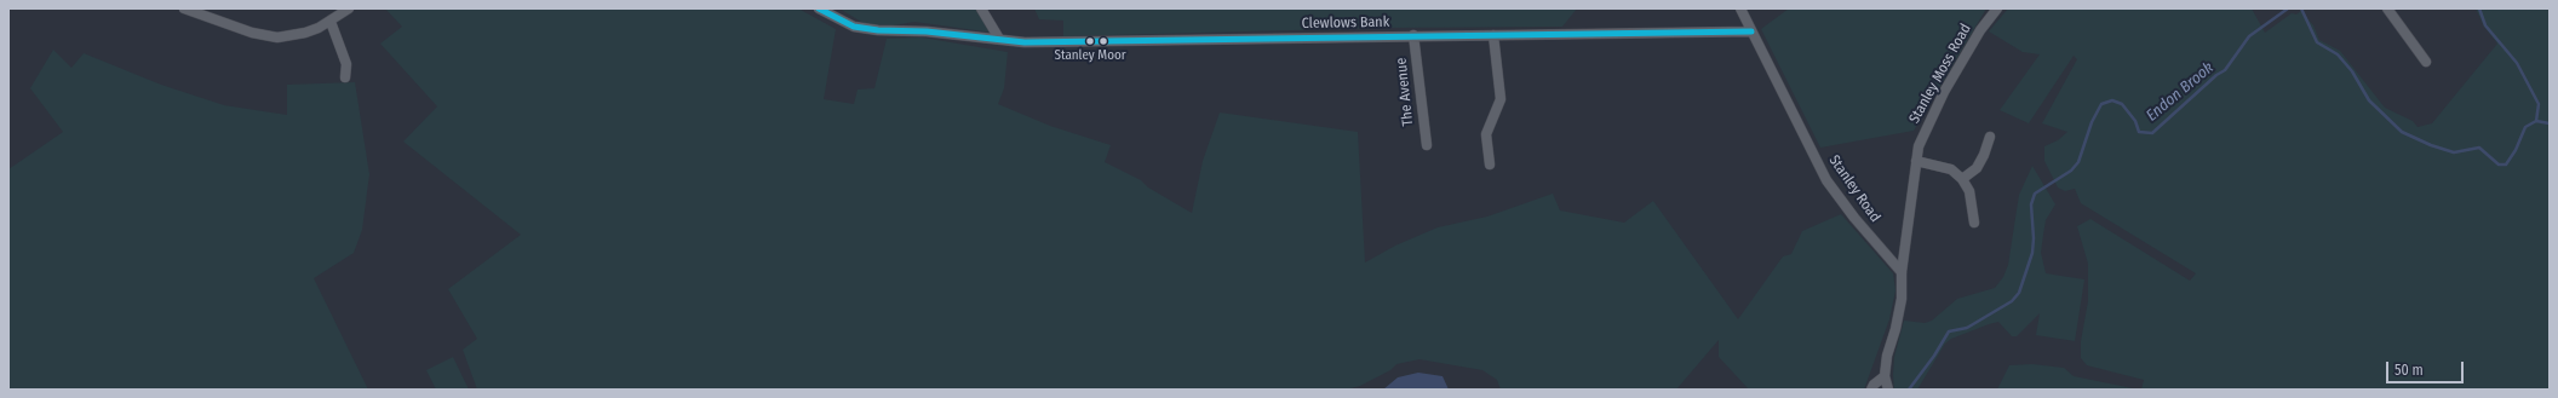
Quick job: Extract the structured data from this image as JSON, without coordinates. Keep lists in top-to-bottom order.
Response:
{
  "streets": {
    "street": [
      "Clewlows Bank",
      "Stanley Moss Road",
      "The Avenue",
      "Stanley Road"
    ]
  },
  "crossings": [
    ["Clewlows Bank", "The Avenue"],
    ["Clewlows Bank", "Stanley Road"],
    ["Stanley Moss Road", "Stanley Road"]
  ],
  "water": ["Endon Brook"],
  "places": ["Stanley Moor"],
  "scale_bar": "50 m"
}
